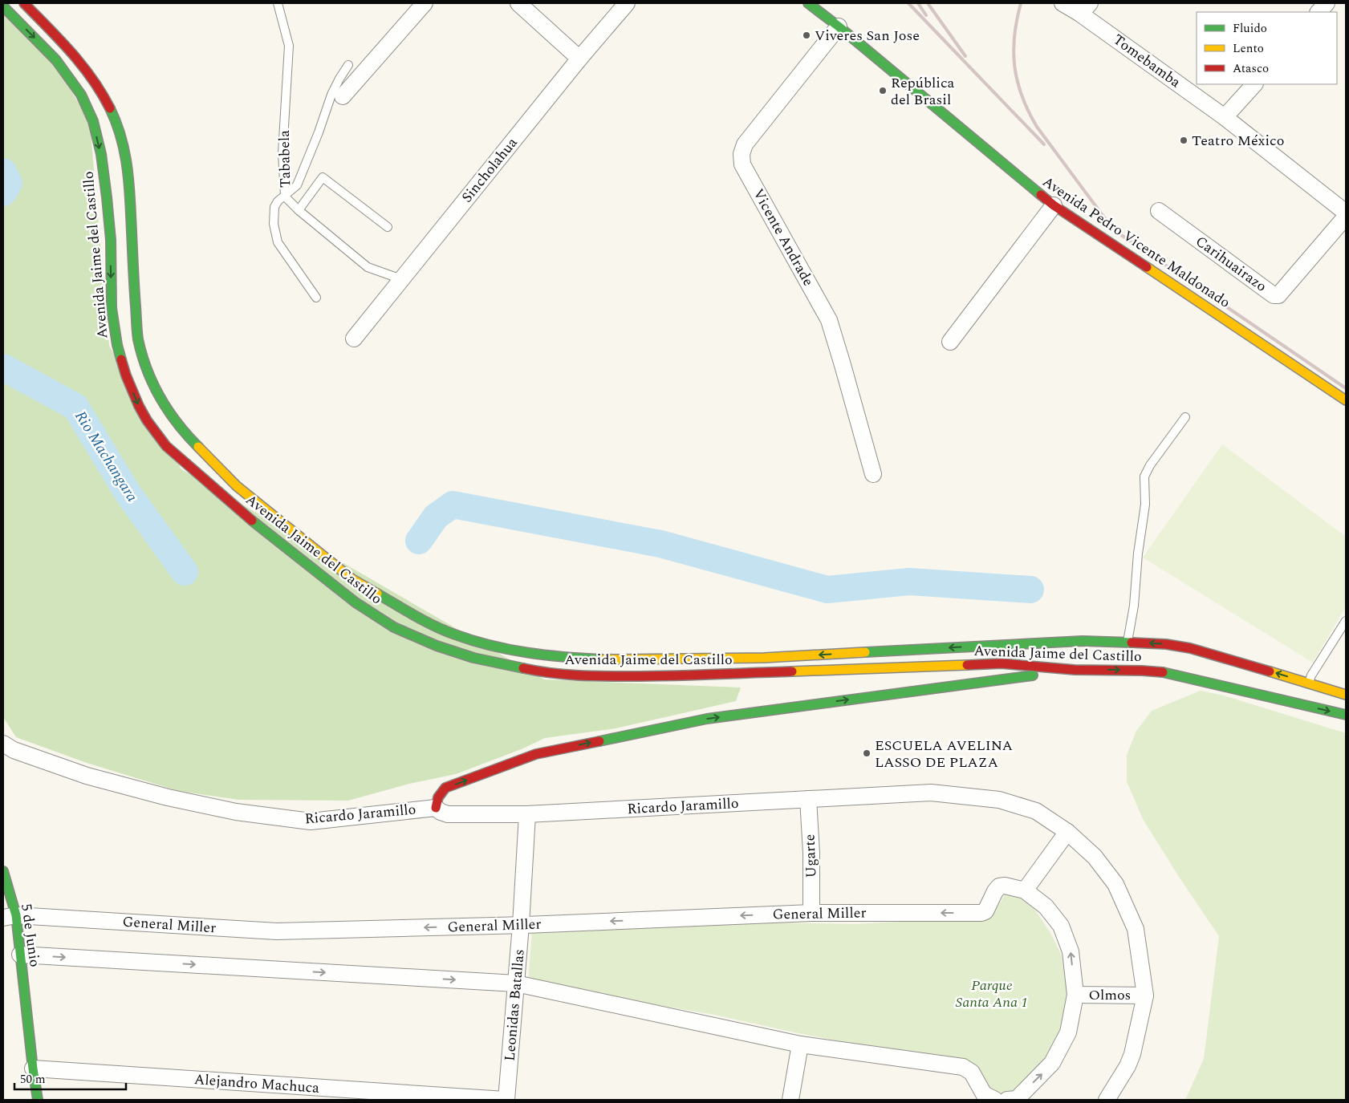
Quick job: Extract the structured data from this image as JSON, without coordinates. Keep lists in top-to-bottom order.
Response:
{
  "streets": {
    "main road": ["Avenida Pedro Vicente Maldonado", "Avenida Jaime del Castillo", "5 de Junio"],
    "street": [
      "Tomebamba",
      "Sincholahua",
      "Vicente Andrade",
      "Carihuairazo",
      "Ricardo Jaramillo",
      "Ugarte",
      "General Miller",
      "Olmos",
      "Leonidas Batallas",
      "Alejandro Machuca"
    ],
    "lane": ["Tababela"]
  },
  "crossings": [
    ["Tababela", "Sincholahua"],
    ["Vicente Andrade", "Avenida Pedro Vicente Maldonado"],
    ["Ricardo Jaramillo", "Ugarte"],
    ["Ricardo Jaramillo", "Olmos"],
    ["Ricardo Jaramillo", "Leonidas Batallas"],
    ["Ugarte", "General Miller"],
    ["General Miller", "5 de Junio"],
    ["General Miller", "Leonidas Batallas"],
    ["5 de Junio", "Alejandro Machuca"],
    ["Leonidas Batallas", "Alejandro Machuca"]
  ],
  "water": ["Rio Machangara"],
  "parks": ["Parque Santa Ana 1"],
  "places": [
    "Viveres San Jose",
    "República del Brasil",
    "Teatro México",
    "ESCUELA AVELINA LASSO DE PLAZA"
  ],
  "legend": ["Fluido", "Lento", "Atasco"],
  "scale_bar": "50 m"
}
